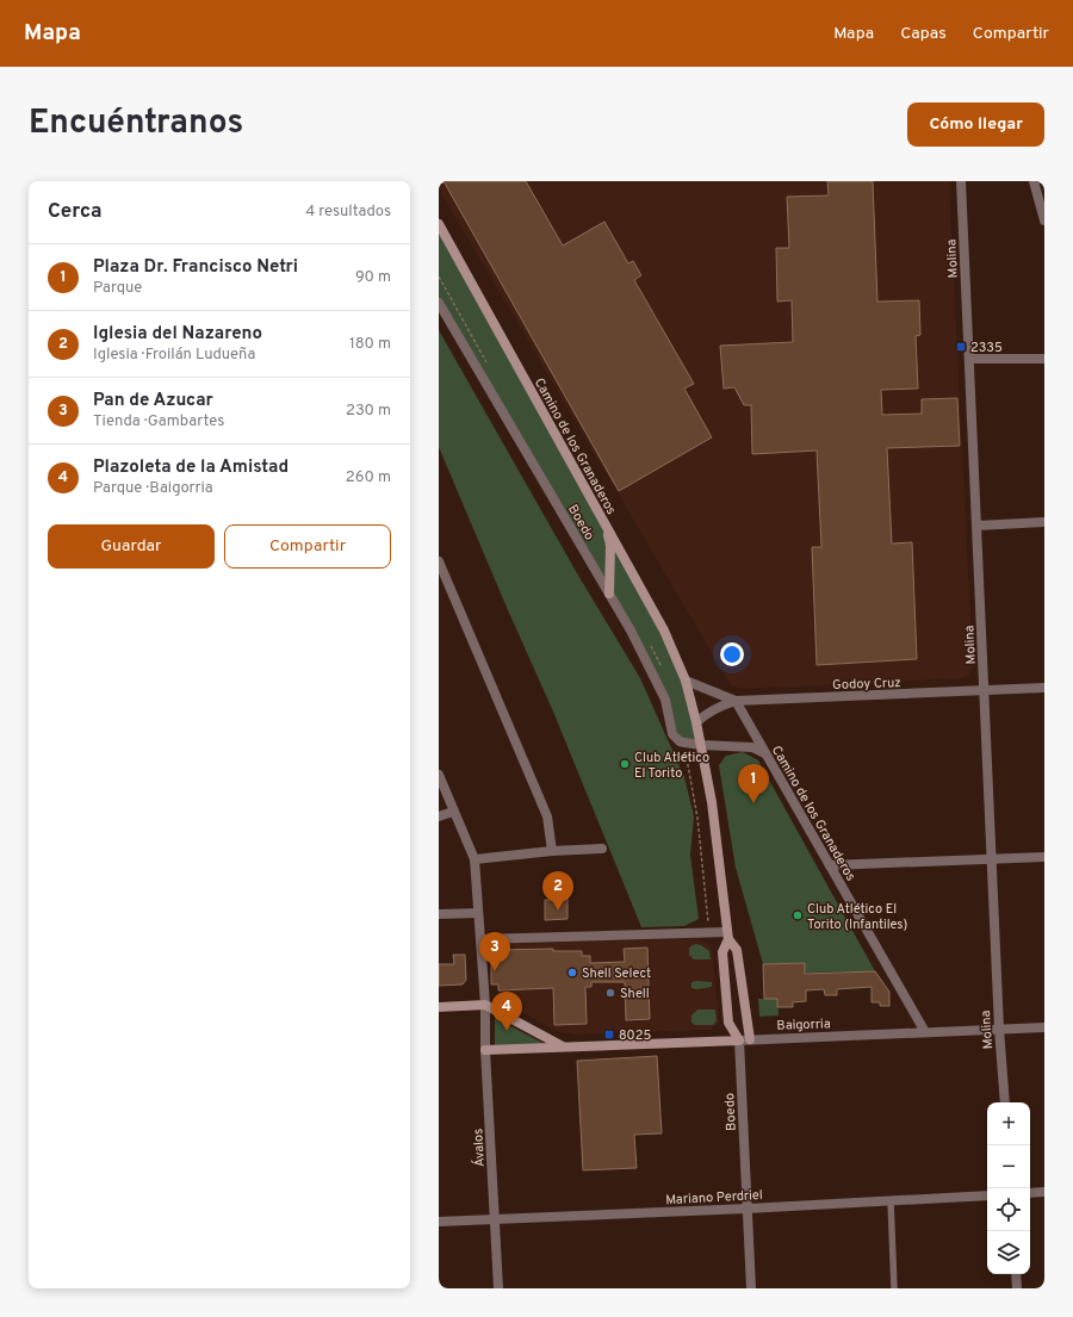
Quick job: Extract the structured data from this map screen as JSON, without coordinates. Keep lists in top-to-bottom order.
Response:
{
  "streets": {
    "main road": ["Camino de los Granaderos", "Boedo", "Baigorria"],
    "street": [
      "Molina",
      "Godoy Cruz",
      "Ávalos",
      "Mariano Perdriel"
    ]
  },
  "crossings": [
    ["Molina", "Godoy Cruz"],
    ["Molina", "Baigorria"],
    ["Camino de los Granaderos", "Boedo"],
    ["Camino de los Granaderos", "Godoy Cruz"],
    ["Camino de los Granaderos", "Baigorria"],
    ["Boedo", "Godoy Cruz"],
    ["Boedo", "Baigorria"],
    ["Boedo", "Mariano Perdriel"],
    ["Baigorria", "Ávalos"],
    ["Ávalos", "Mariano Perdriel"]
  ],
  "places": {
    "transit": ["2335", "8025"],
    "other": [
      "Club Atlético El Torito",
      "Club Atlético El Torito (Infantiles)",
      "Shell Select",
      "Shell"
    ]
  },
  "page": {
    "header": "Mapa",
    "nav": ["Mapa", "Capas", "Compartir"],
    "title": "Encuéntranos",
    "buttons": [
      "Cómo llegar",
      ["Guardar", "Compartir"]
    ],
    "heading": ["Cerca", "4 resultados"],
    "list": [
      {
        "mark": "1",
        "name": "Plaza Dr. Francisco Netri",
        "note": "Parque",
        "value": "90 m"
      },
      {
        "mark": "2",
        "name": "Iglesia del Nazareno",
        "note": "Iglesia · Froilán Ludueña",
        "value": "180 m"
      },
      {
        "mark": "3",
        "name": "Pan de Azucar",
        "note": "Tienda · Gambartes",
        "value": "230 m"
      },
      {
        "mark": "4",
        "name": "Plazoleta de la Amistad",
        "note": "Parque · Baigorria",
        "value": "260 m"
      }
    ],
    "pins": [
      "1",
      "2",
      "3",
      "4"
    ],
    "map_buttons": ["+", "−"]
  }
}
